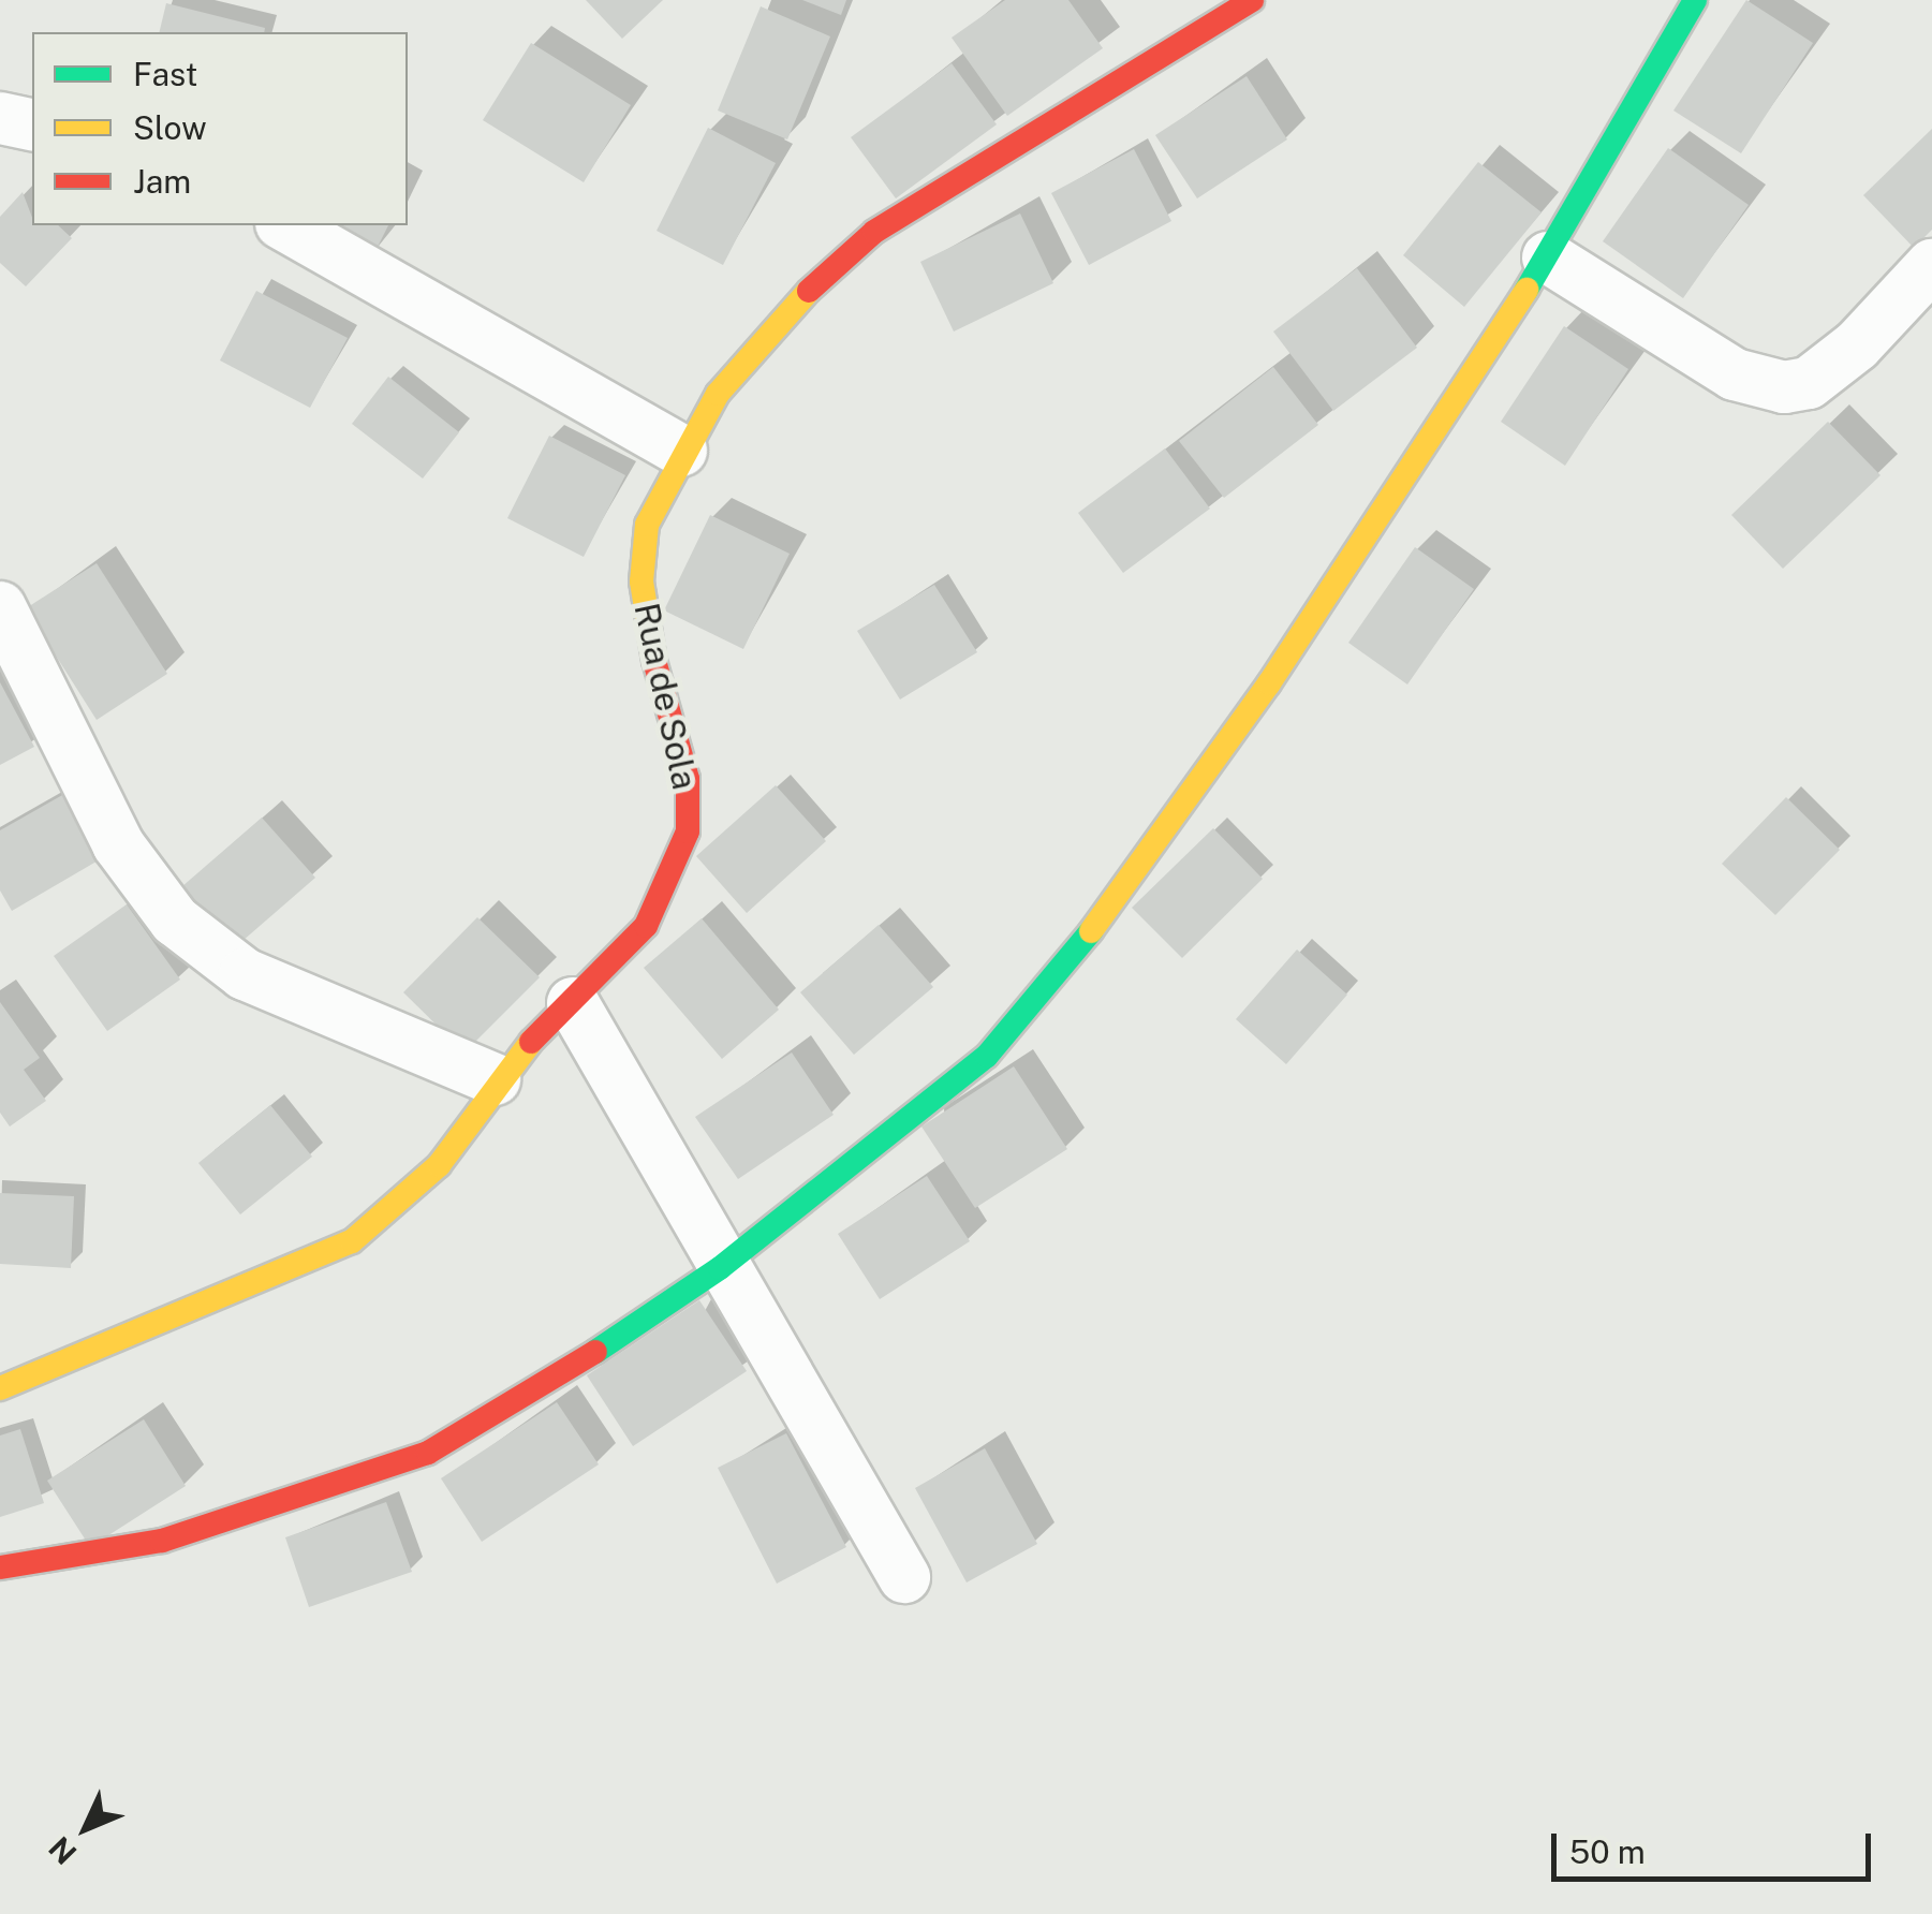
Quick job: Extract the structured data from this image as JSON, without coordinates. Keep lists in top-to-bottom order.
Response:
{
  "streets": {
    "street": ["Rua de Sola"]
  },
  "legend": ["Fast", "Slow", "Jam"],
  "scale_bar": "50 m",
  "north": "bottom left"
}
